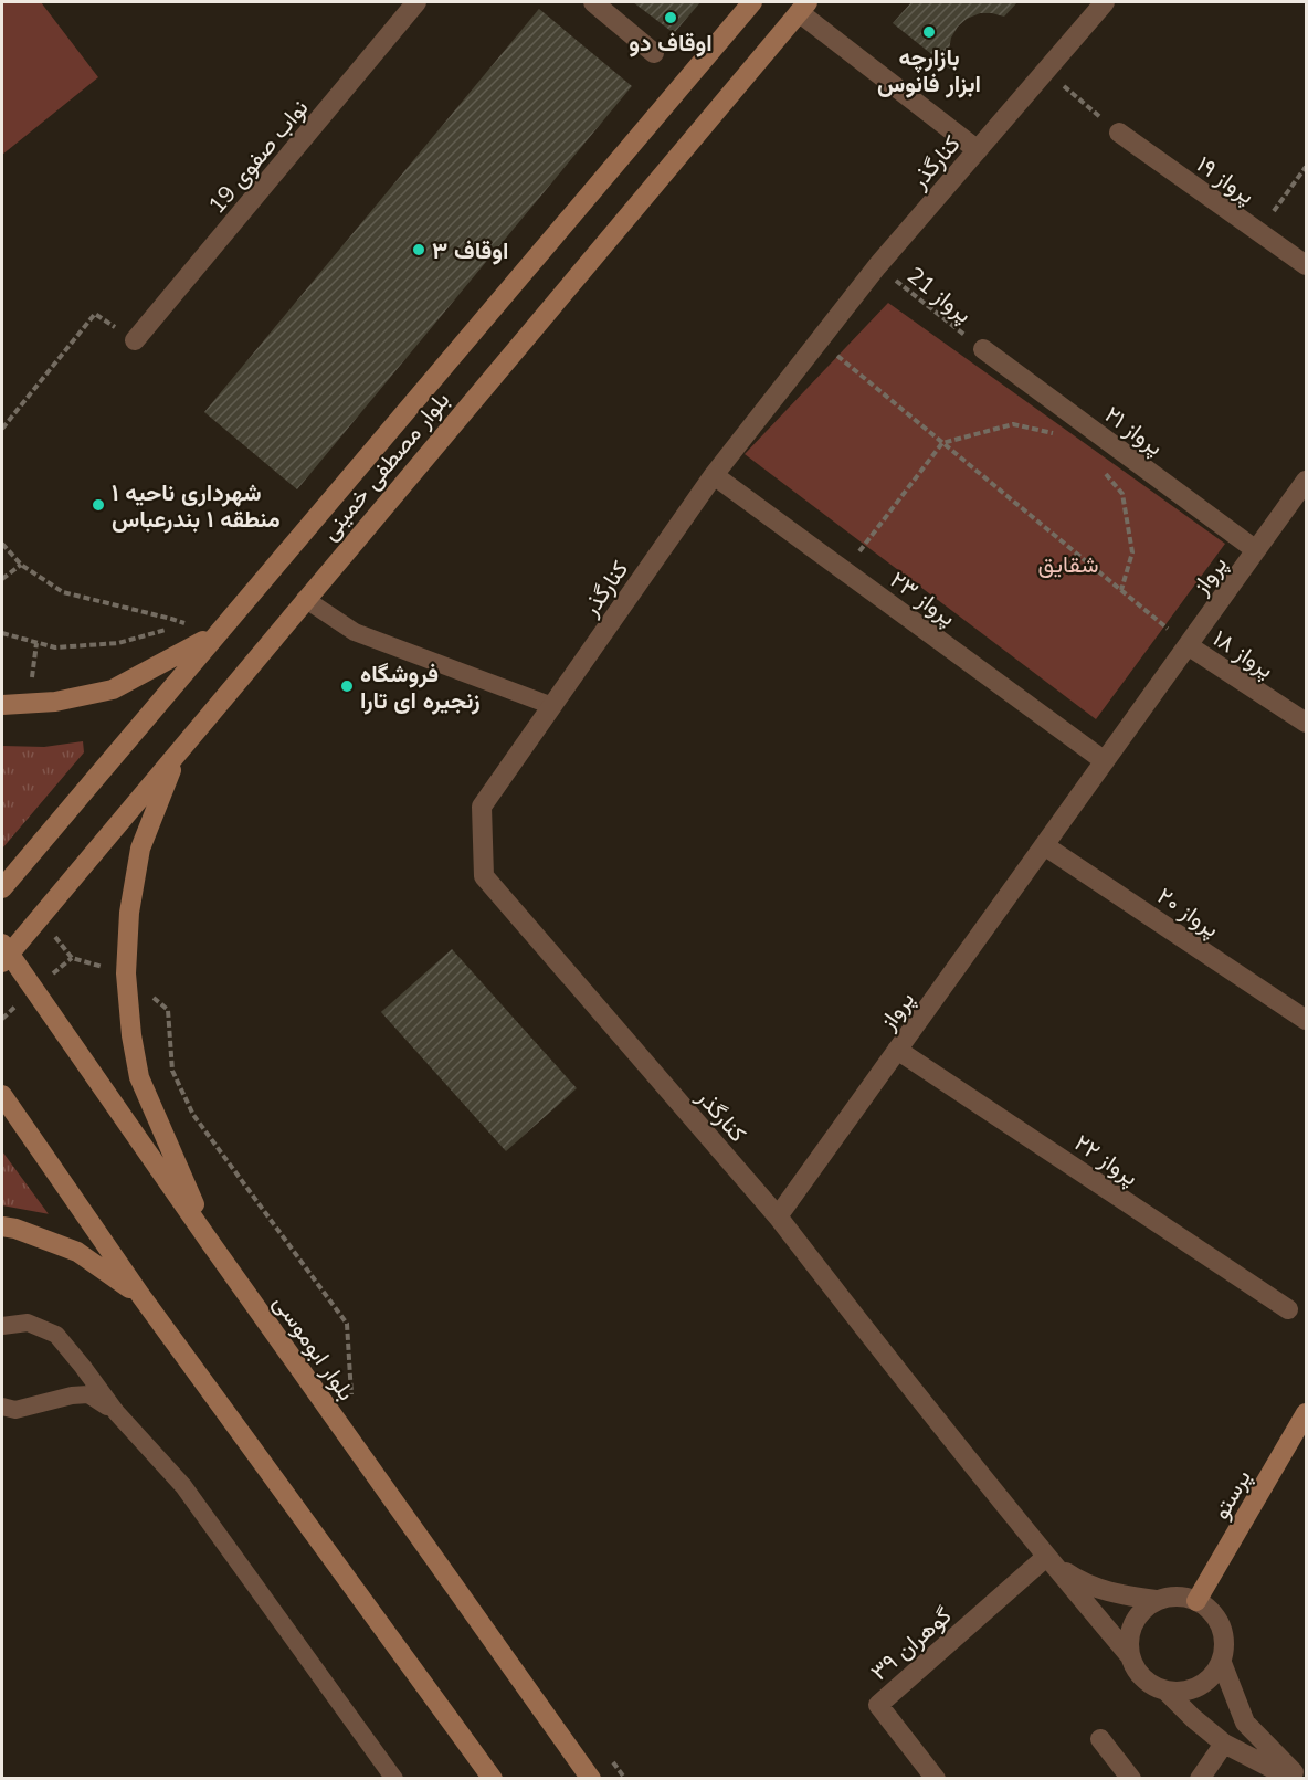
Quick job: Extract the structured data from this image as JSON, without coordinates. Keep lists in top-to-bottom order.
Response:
{
  "streets": {
    "main road": ["بلوار مصطفی خمینی", "بلوار ابوموسی", "پرستو"],
    "street": [
      "نواب صفوی 19",
      "کنارگذر",
      "پرواز ۱۹",
      "پرواز ۲۱",
      "پرواز",
      "پرواز ۲۳",
      "پرواز ۱۸",
      "پرواز ۲۰",
      "پرواز ۲۲",
      "گوهران ۳۹"
    ],
    "path": ["پرواز 21"]
  },
  "crossings": [
    ["کنارگذر", "پرواز 21"],
    ["کنارگذر", "پرواز"],
    ["کنارگذر", "پرواز ۲۳"],
    ["پرواز 21", "پرواز ۲۱"],
    ["پرواز ۲۱", "پرواز"],
    ["بلوار مصطفی خمینی", "بلوار ابوموسی"],
    ["پرواز", "پرواز ۲۳"],
    ["پرواز", "پرواز ۱۸"],
    ["پرواز", "پرواز ۲۰"],
    ["پرواز", "پرواز ۲۲"]
  ],
  "parks": ["شقایق"],
  "places": [
    "اوقاف دو",
    "بازارچه ابزار فانوس",
    "اوقاف ۳",
    "شهرداری ناحیه ۱ منطقه ۱ بندرعباس",
    "فروشگاه زنجیره ای تارا"
  ]
}
